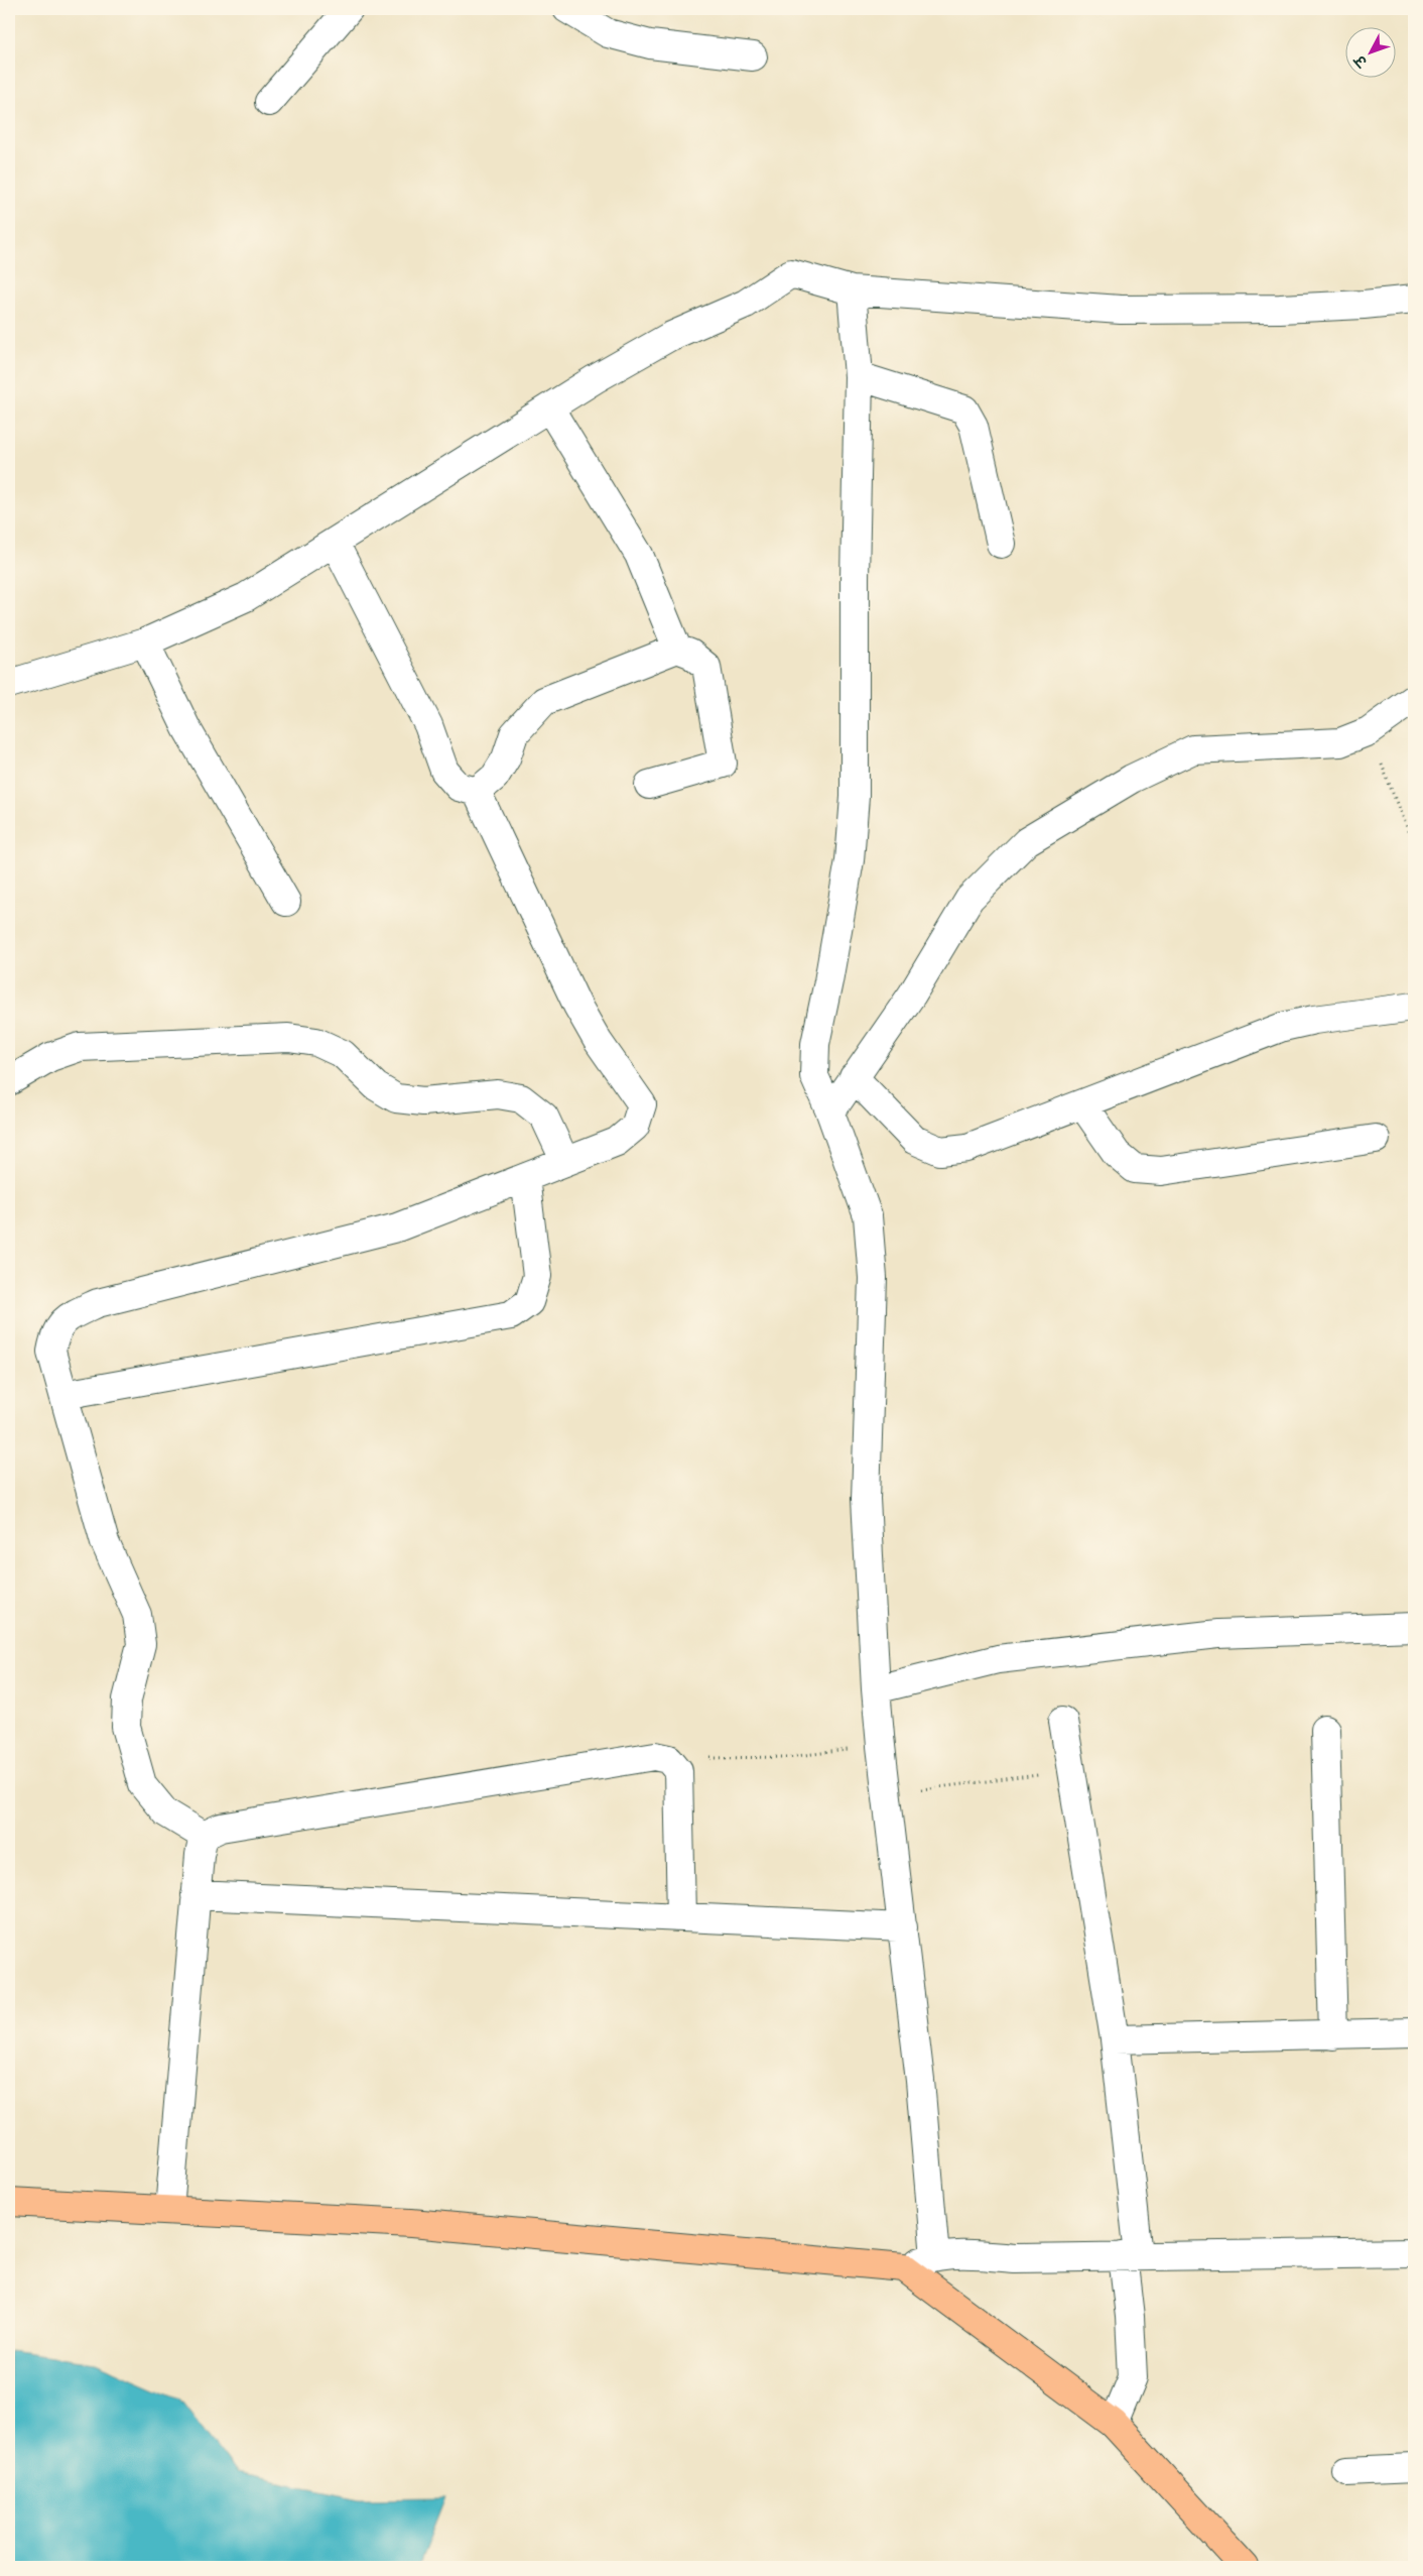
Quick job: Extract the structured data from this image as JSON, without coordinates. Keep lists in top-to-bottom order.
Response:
{
  "north": "bottom left"
}
